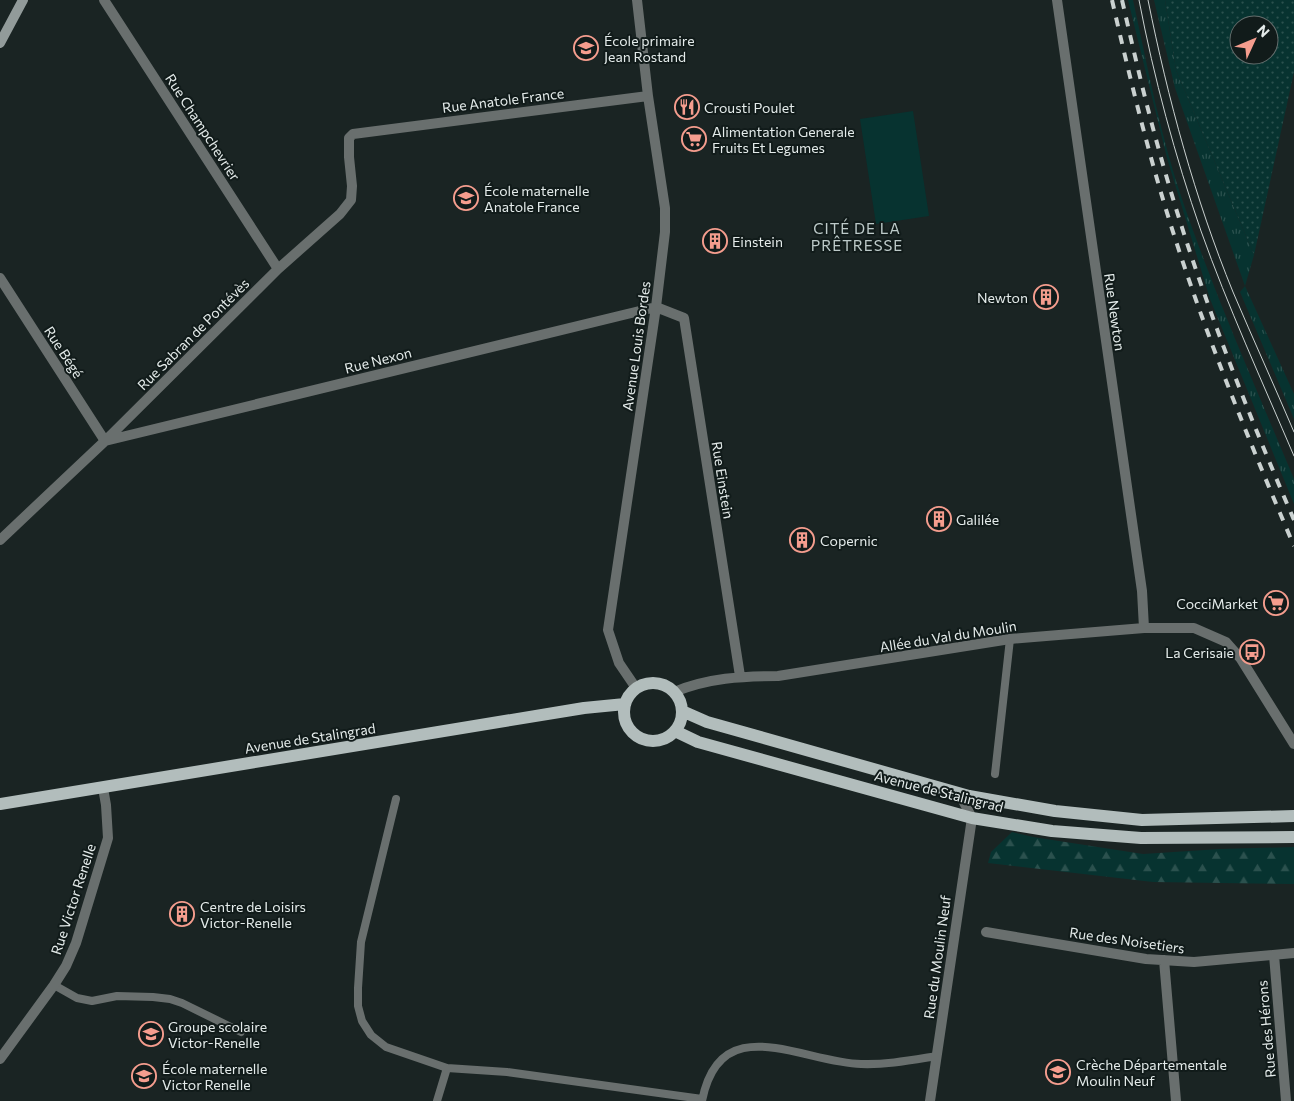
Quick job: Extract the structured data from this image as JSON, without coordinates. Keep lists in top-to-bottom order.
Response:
{
  "streets": {
    "main road": ["Avenue de Stalingrad"],
    "street": [
      "Rue Anatole France",
      "Rue Champchevrier",
      "Rue Newton",
      "Rue Sabran de Pontévès",
      "Avenue Louis Bordes",
      "Rue Bégé",
      "Rue Nexon",
      "Rue Einstein",
      "Allée du Val du Moulin",
      "Rue Victor Renelle",
      "Rue des Noisetiers",
      "Rue du Moulin Neuf",
      "Rue des Hérons"
    ]
  },
  "crossings": [
    ["Rue Anatole France", "Rue Sabran de Pontévès"],
    ["Rue Anatole France", "Avenue Louis Bordes"],
    ["Rue Champchevrier", "Rue Sabran de Pontévès"],
    ["Rue Newton", "Allée du Val du Moulin"],
    ["Rue Sabran de Pontévès", "Rue Bégé"],
    ["Rue Sabran de Pontévès", "Rue Nexon"],
    ["Avenue Louis Bordes", "Rue Nexon"],
    ["Avenue Louis Bordes", "Rue Einstein"],
    ["Avenue Louis Bordes", "Allée du Val du Moulin"],
    ["Avenue Louis Bordes", "Avenue de Stalingrad"],
    ["Rue Bégé", "Rue Nexon"],
    ["Rue Nexon", "Rue Einstein"],
    ["Rue Einstein", "Allée du Val du Moulin"],
    ["Allée du Val du Moulin", "Avenue de Stalingrad"],
    ["Avenue de Stalingrad", "Rue Victor Renelle"],
    ["Avenue de Stalingrad", "Rue du Moulin Neuf"],
    ["Rue des Noisetiers", "Rue des Hérons"]
  ],
  "districts": ["CITÉ DE LA PRÊTRESSE"],
  "places": {
    "school or university": [
      "École primaire Jean Rostand",
      "École maternelle Anatole France",
      "Groupe scolaire Victor-Renelle",
      "Crèche Départementale Moulin Neuf",
      "École maternelle Victor Renelle"
    ],
    "restaurant": ["Crousti Poulet"],
    "supermarket": ["Alimentation Generale Fruits Et Legumes", "CocciMarket"],
    "building": [
      "Einstein",
      "Newton",
      "Galilée",
      "Copernic",
      "Centre de Loisirs Victor-Renelle"
    ],
    "bus stop": ["La Cerisaie"]
  },
  "north": "top right"
}
